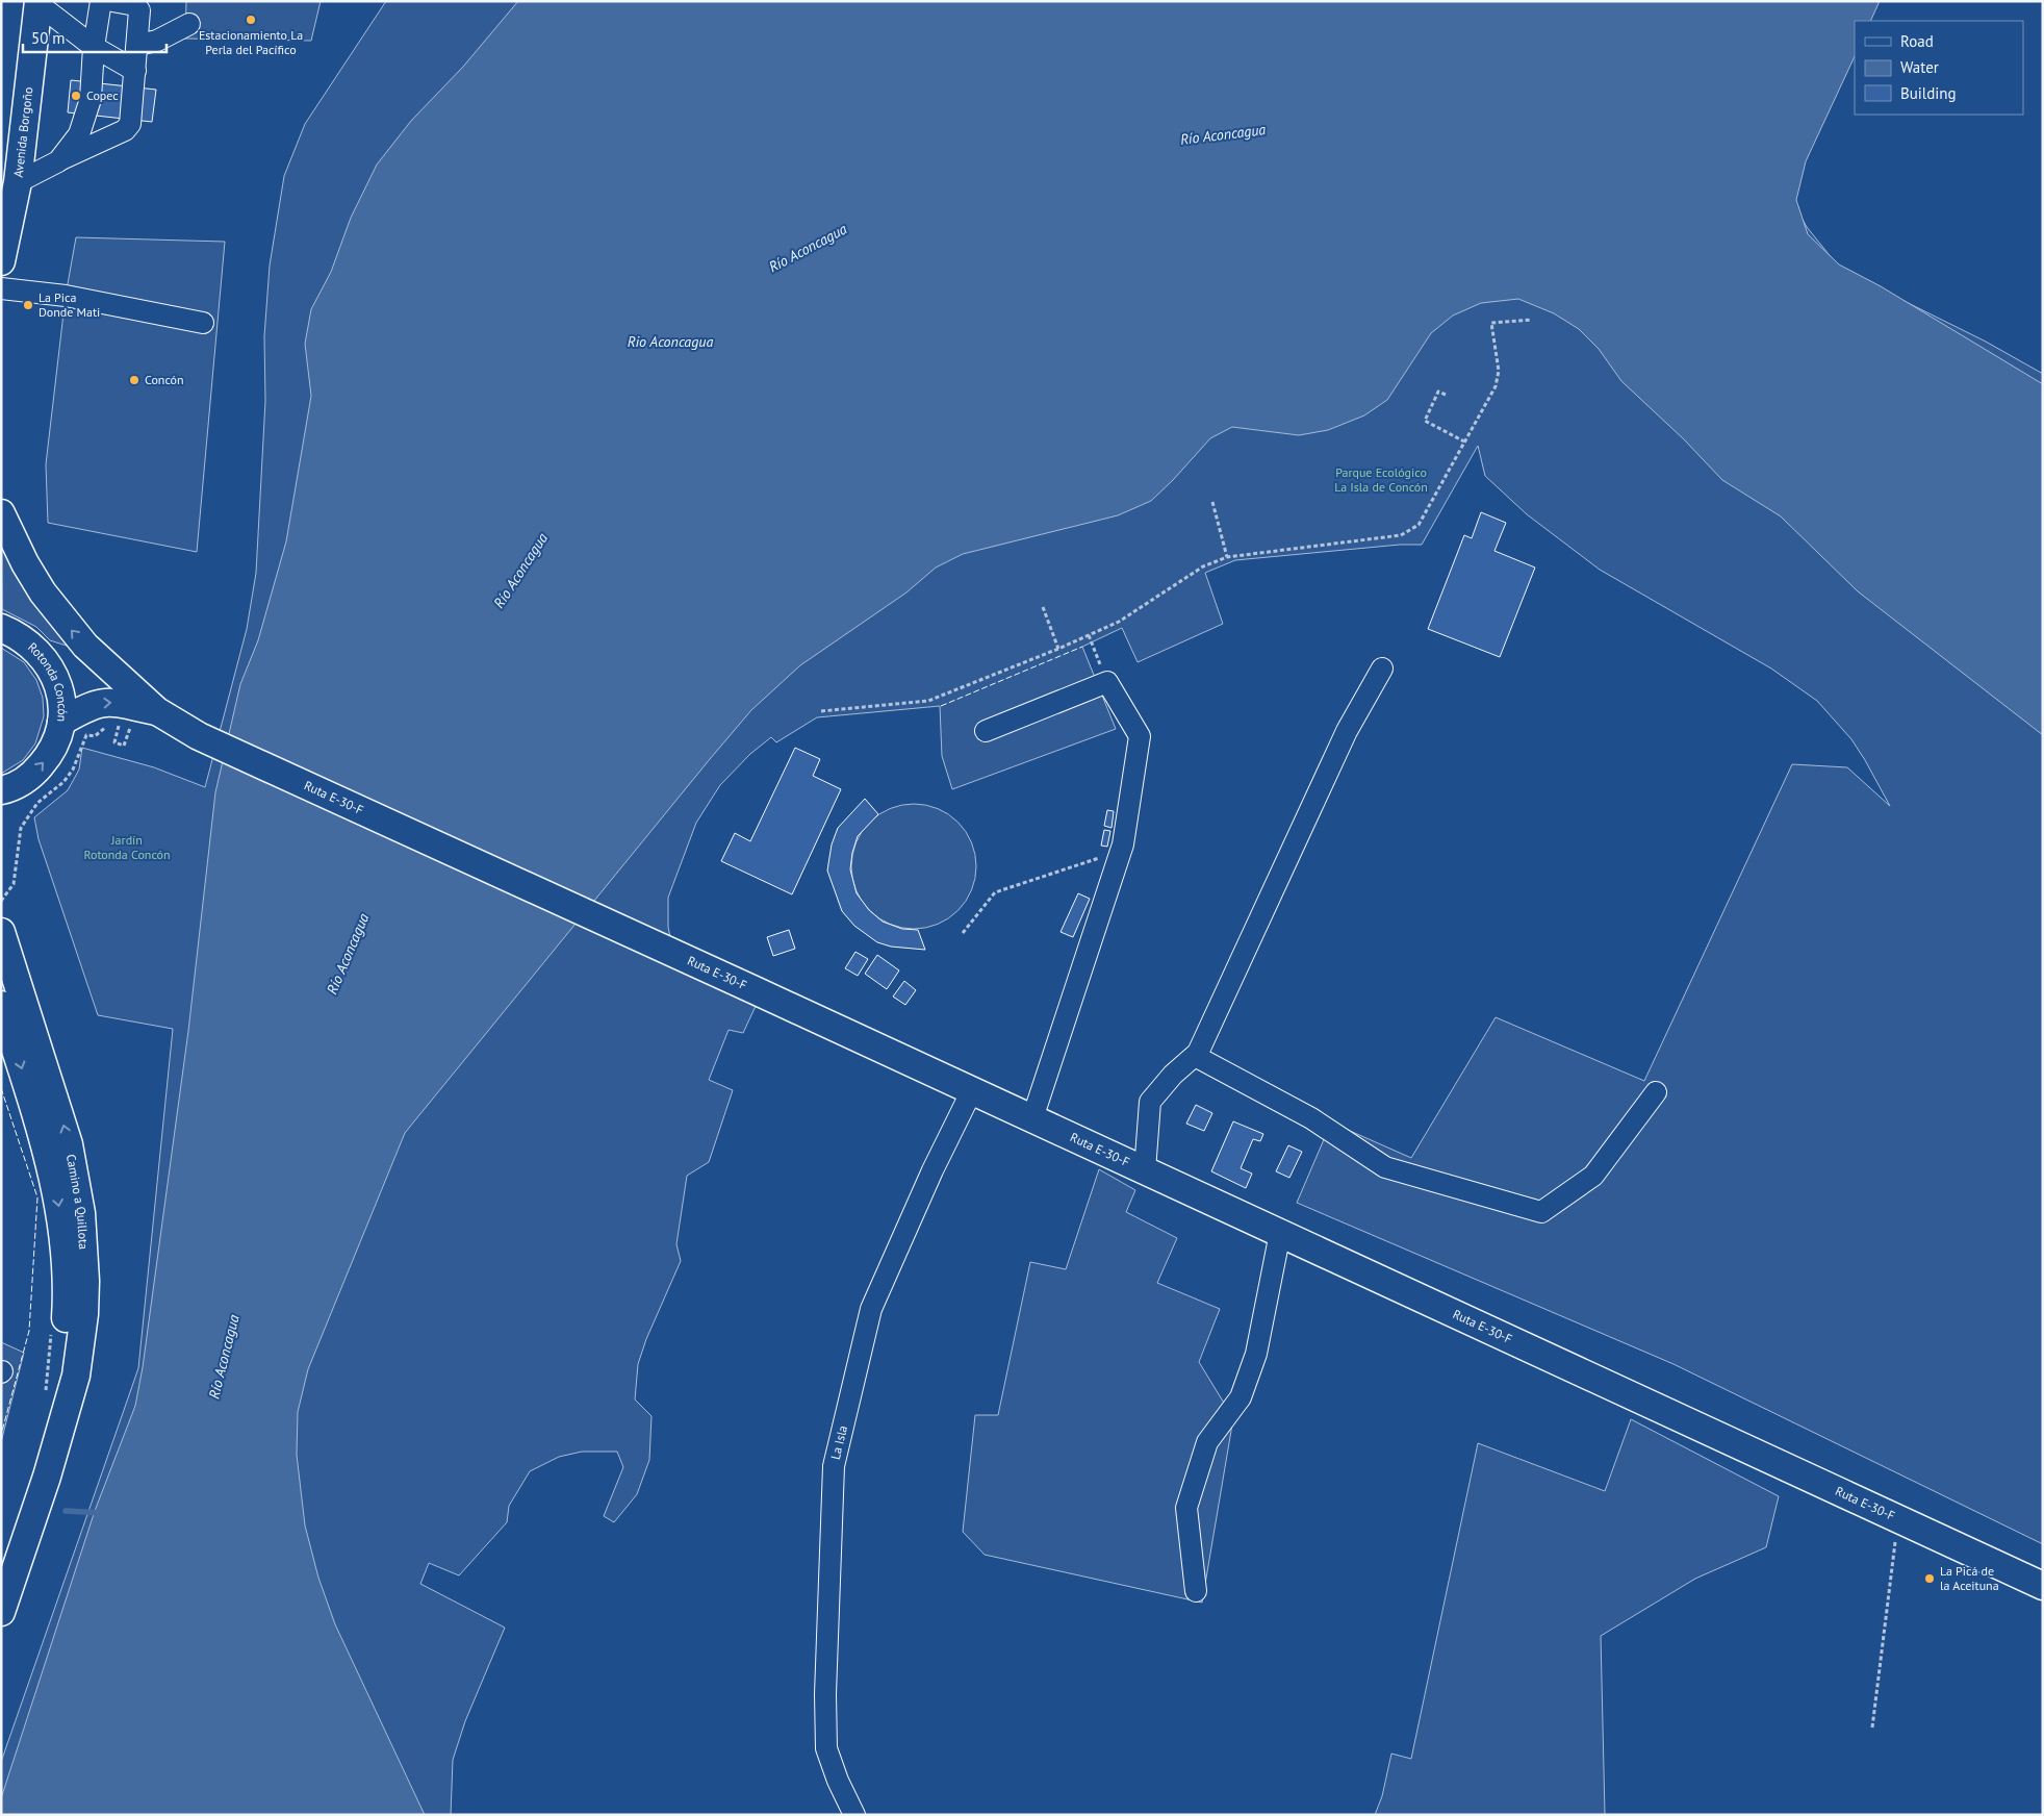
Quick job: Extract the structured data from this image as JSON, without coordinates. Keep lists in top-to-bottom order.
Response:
{
  "streets": {
    "main road": [
      "Avenida Borgoño",
      "Rotonda Concón",
      "Ruta E-30-F",
      "Camino a Quillota"
    ],
    "street": ["La Isla"]
  },
  "crossings": [
    ["Rotonda Concón", "Ruta E-30-F"],
    ["Ruta E-30-F", "La Isla"]
  ],
  "one_way": ["Rotonda Concón"],
  "water": ["Río Aconcagua", "Rio Aconcagua"],
  "parks": ["Parque Ecológico La Isla de Concón", "Jardín Rotonda Concón"],
  "places": [
    "Estacionamiento La Perla del Pacífico",
    "Copec",
    "La Pica Donde Mati",
    "Concón",
    "La Picá de la Aceituna"
  ],
  "legend": ["Road", "Water", "Building"],
  "scale_bar": "50 m"
}
